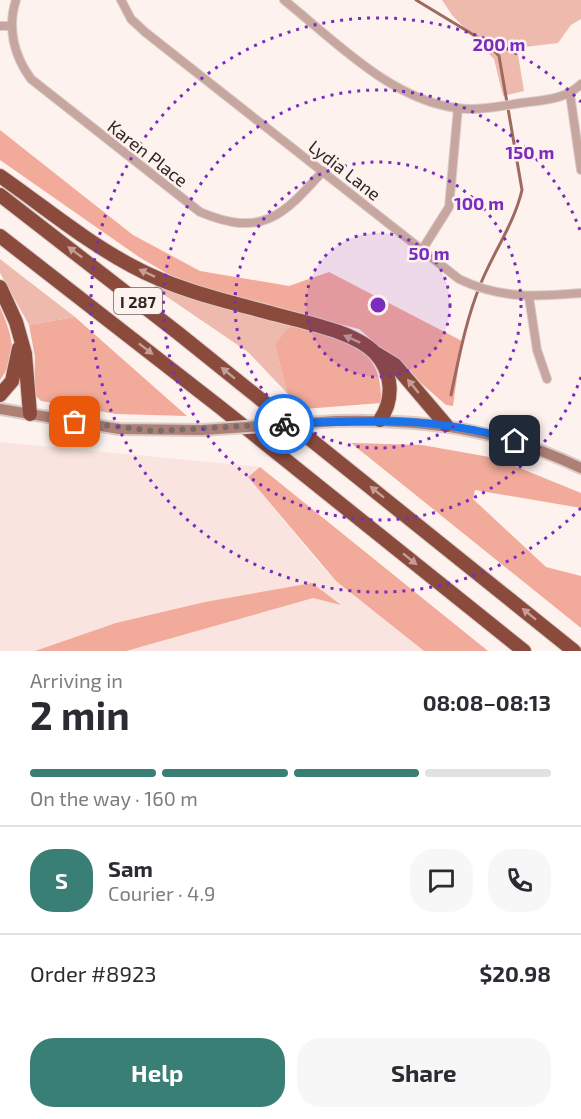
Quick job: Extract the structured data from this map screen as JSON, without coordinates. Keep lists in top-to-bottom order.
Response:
{
  "streets": {
    "highway": ["I 287"],
    "street": ["Karen Place", "Lydia Lane"]
  },
  "crossings": [
    ["Karen Place", "Lydia Lane"]
  ],
  "page": {
    "heading": ["2 min", "Arriving in", "08:08–08:13"],
    "panel": [
      "Sam",
      "Courier · 4.9",
      "Order #8923",
      "$20.98"
    ],
    "bar": "On the way · 160 m",
    "round": "S",
    "buttons": ["Help", "Share"]
  },
  "rings": [
    "200 m",
    "150 m",
    "100 m",
    "50 m"
  ]
}
